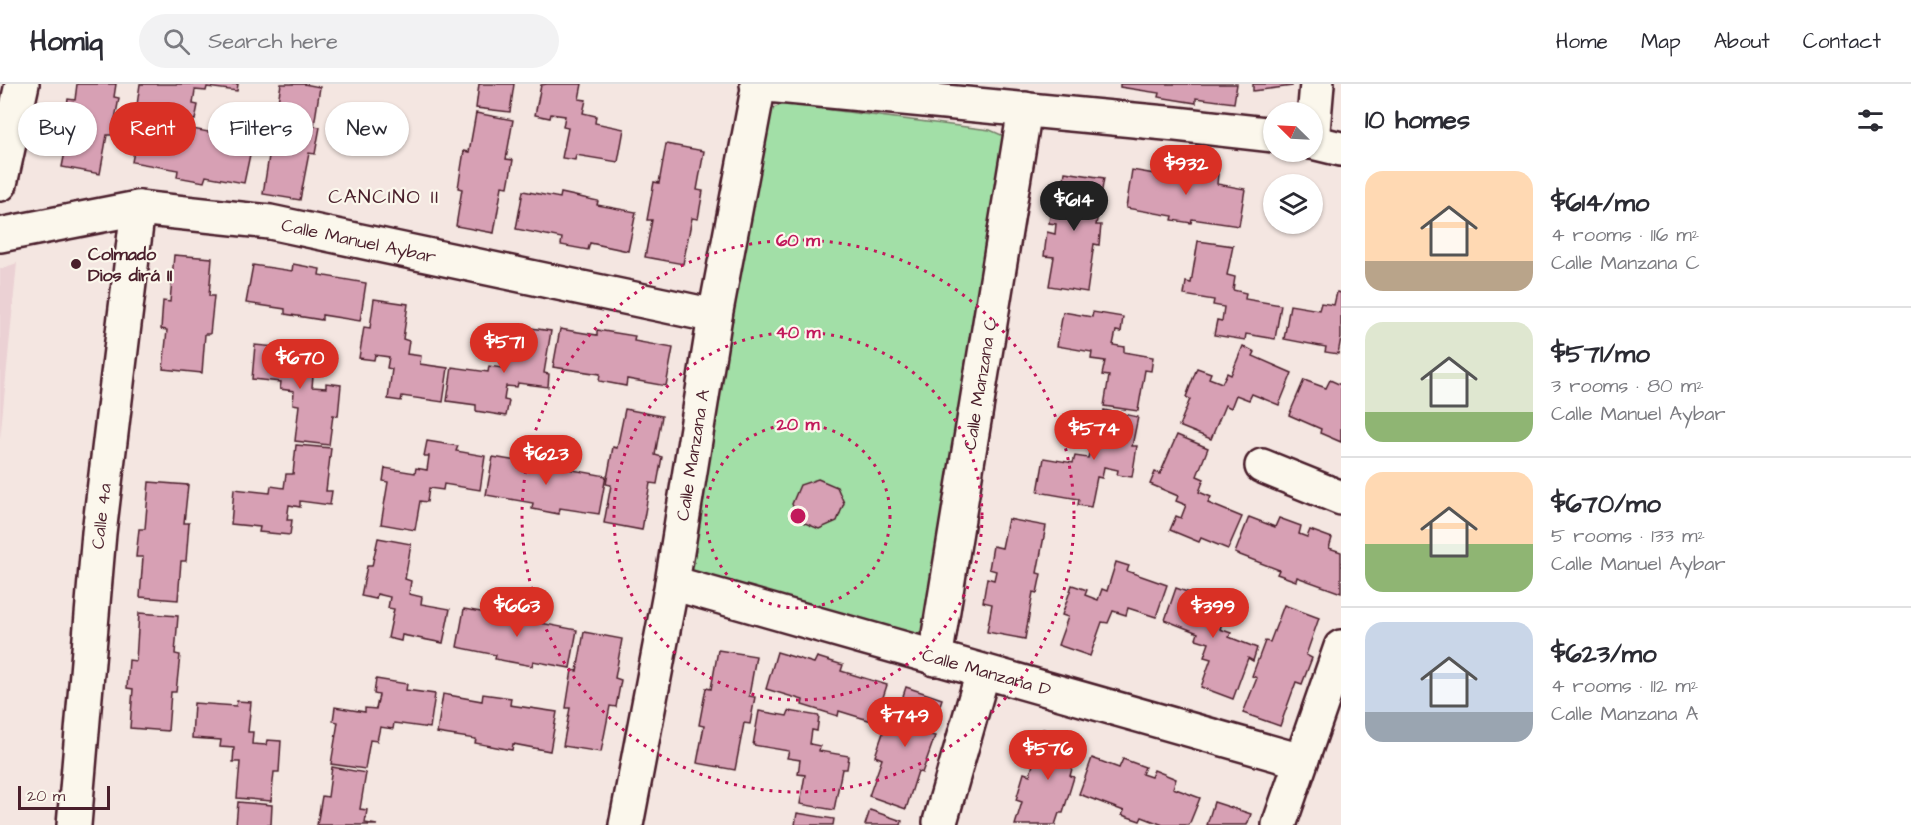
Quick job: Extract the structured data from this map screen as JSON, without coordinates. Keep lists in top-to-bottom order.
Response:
{
  "streets": {
    "street": [
      "Calle Manuel Aybar",
      "Calle Manzana C",
      "Calle Manzana A",
      "Calle 4a",
      "Calle Manzana D"
    ]
  },
  "crossings": [
    ["Calle Manuel Aybar", "Calle Manzana A"],
    ["Calle Manuel Aybar", "Calle 4a"],
    ["Calle Manzana C", "Calle Manzana D"],
    ["Calle Manzana A", "Calle Manzana D"]
  ],
  "districts": ["CANCINO II"],
  "places": ["Colmado Dios dirá II"],
  "scale_bar": "20 m",
  "north": "top left",
  "page": {
    "header": "Homiq",
    "search": "Search here",
    "nav": [
      "Home",
      "Map",
      "About",
      "Contact"
    ],
    "heading": "10 homes",
    "chip": [
      "Buy",
      "Rent",
      "Filters",
      "New"
    ],
    "price": [
      "$932",
      "$614",
      "$571",
      "$670",
      "$574",
      "$623",
      "$663",
      "$399",
      "$749",
      "$576"
    ],
    "list": [
      {
        "name": "$614/mo",
        "note": "4 rooms · 116 m² · Calle Manzana C"
      },
      {
        "name": "$571/mo",
        "note": "3 rooms · 80 m² · Calle Manuel Aybar"
      },
      {
        "name": "$670/mo",
        "note": "5 rooms · 133 m² · Calle Manuel Aybar"
      },
      {
        "name": "$623/mo",
        "note": "4 rooms · 112 m² · Calle Manzana A"
      }
    ],
    "scale": "20 m"
  },
  "rings": ["60 m", "40 m", "20 m"]
}
